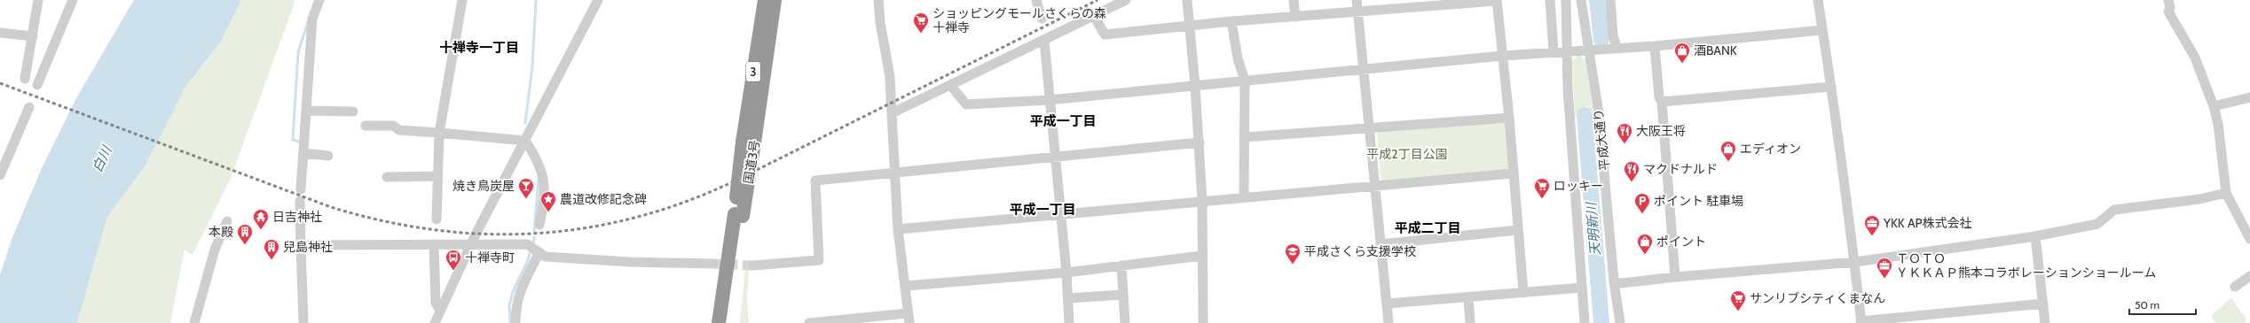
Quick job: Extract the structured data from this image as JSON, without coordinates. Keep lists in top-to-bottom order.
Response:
{
  "streets": {
    "highway": ["3", "国道3号"],
    "street": ["平成大通り"]
  },
  "districts": [
    "十禅寺一丁目",
    "平成一丁目",
    "平成一丁目",
    "平成二丁目"
  ],
  "water": ["白川", "天明新川"],
  "parks": ["平成2丁目公園"],
  "places": {
    "supermarket": ["ショッピングモールさくらの森 十禅寺", "ロッキー", "サンリブシティくまなん"],
    "shop": ["酒BANK", "エディオン", "ポイント"],
    "restaurant": ["大阪王将", "マクドナルド"],
    "bar": ["焼き鳥炭屋"],
    "place": ["農道改修記念碑"],
    "parking": ["ポイント 駐車場"],
    "temple": ["日吉神社"],
    "office": ["YKK AP株式会社", "ＴＯＴＯ ＹＫＫＡＰ熊本コラボレーションショールーム"],
    "building": ["本殿", "兒島神社"],
    "school or university": ["平成さくら支援学校"],
    "bus stop": ["十禅寺町"]
  },
  "scale_bar": "50 m"
}
